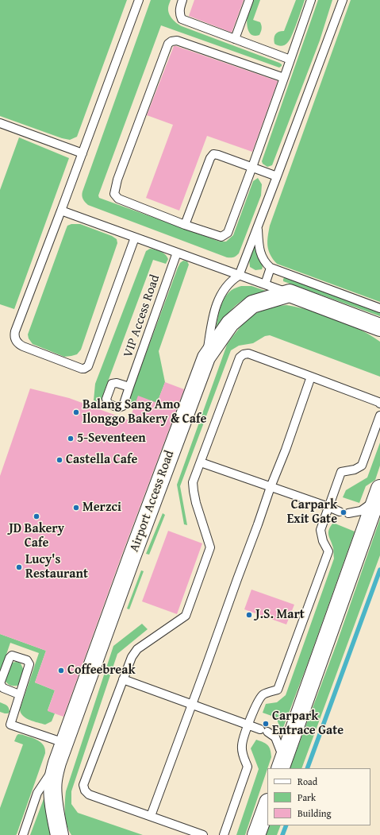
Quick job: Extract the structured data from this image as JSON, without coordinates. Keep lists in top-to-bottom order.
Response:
{
  "streets": {
    "main road": ["Airport Access Road"],
    "lane": ["VIP Access Road"]
  },
  "places": [
    "Balang Sang Amo Ilonggo Bakery & Cafe",
    "5-Seventeen",
    "Castella Cafe",
    "Merzci",
    "Carpark Exit Gate",
    "JD Bakery Cafe",
    "Lucy's Restaurant",
    "J.S. Mart",
    "Coffeebreak",
    "Carpark Entrace Gate"
  ],
  "legend": ["Road", "Park", "Building"]
}
